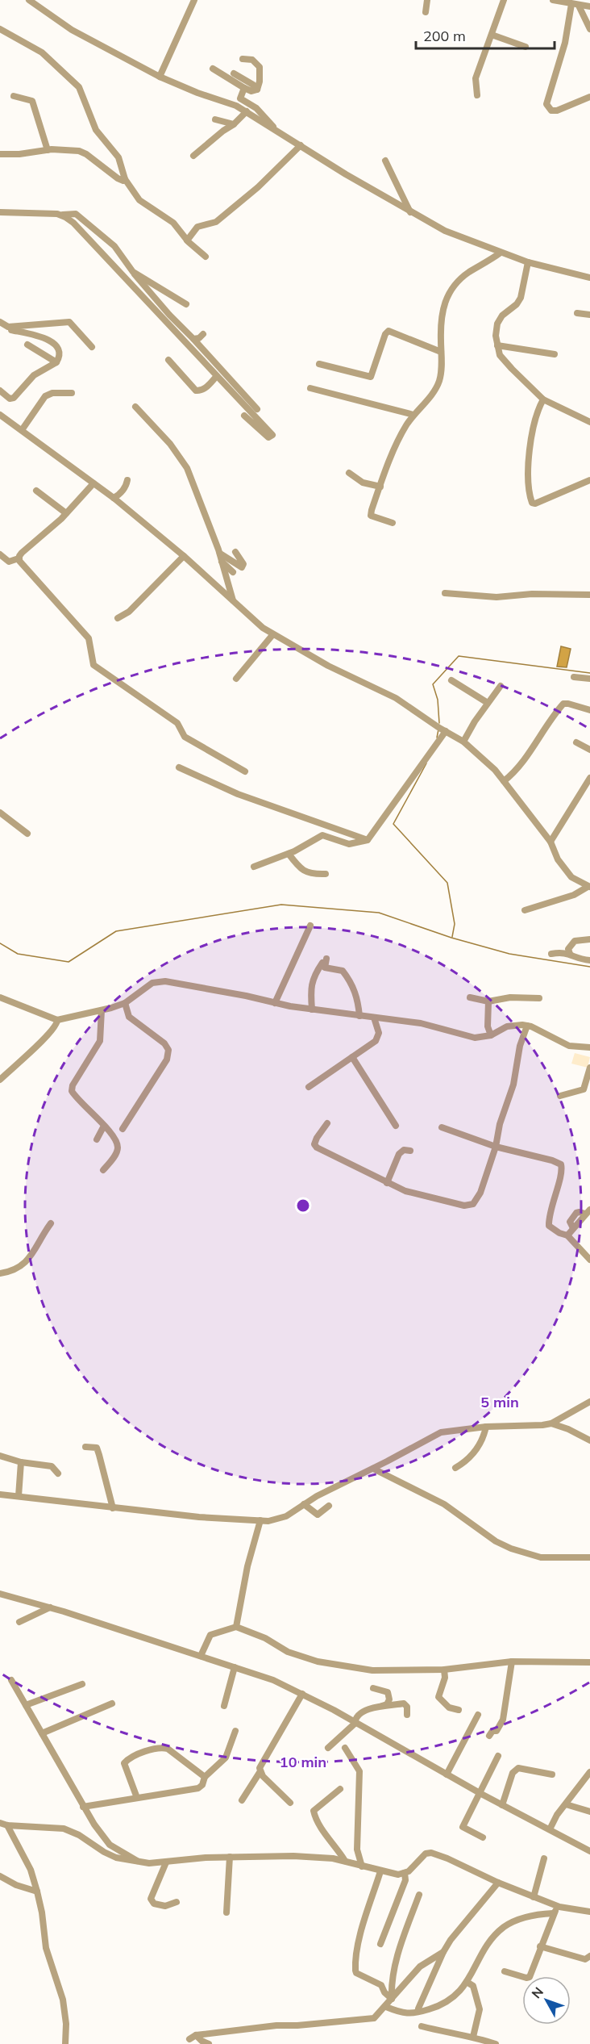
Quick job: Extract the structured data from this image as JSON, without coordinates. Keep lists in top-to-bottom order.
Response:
{
  "scale_bar": "200 m",
  "north": "top left",
  "rings": ["5 min", "10 min"]
}
